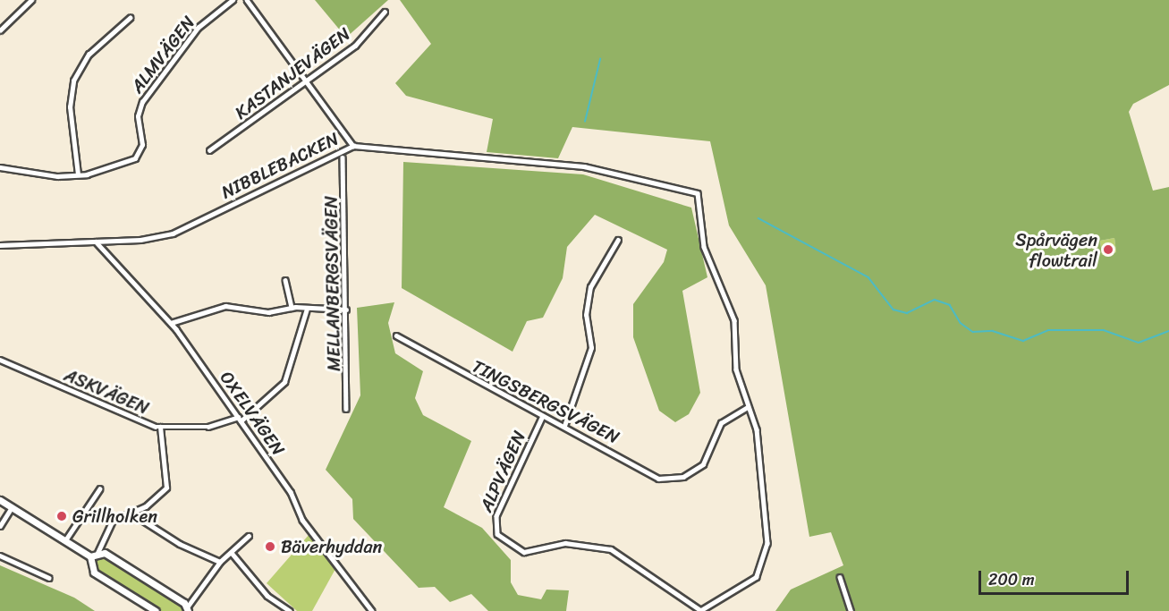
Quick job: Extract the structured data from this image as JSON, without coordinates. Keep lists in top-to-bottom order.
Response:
{
  "streets": {
    "street": [
      "ALMVÄGEN",
      "KASTANJEVÄGEN",
      "NIBBLEBACKEN",
      "MELLANBERGSVÄGEN",
      "ASKVÄGEN",
      "TINGSBERGSVÄGEN",
      "OXELVÄGEN",
      "ALPVÄGEN"
    ]
  },
  "crossings": [
    ["NIBBLEBACKEN", "TINGSBERGSVÄGEN"],
    ["NIBBLEBACKEN", "OXELVÄGEN"],
    ["ASKVÄGEN", "OXELVÄGEN"],
    ["TINGSBERGSVÄGEN", "ALPVÄGEN"]
  ],
  "places": ["Spårvägen flowtrail", "Grillholken", "Bäverhyddan"],
  "scale_bar": "200 m"
}
